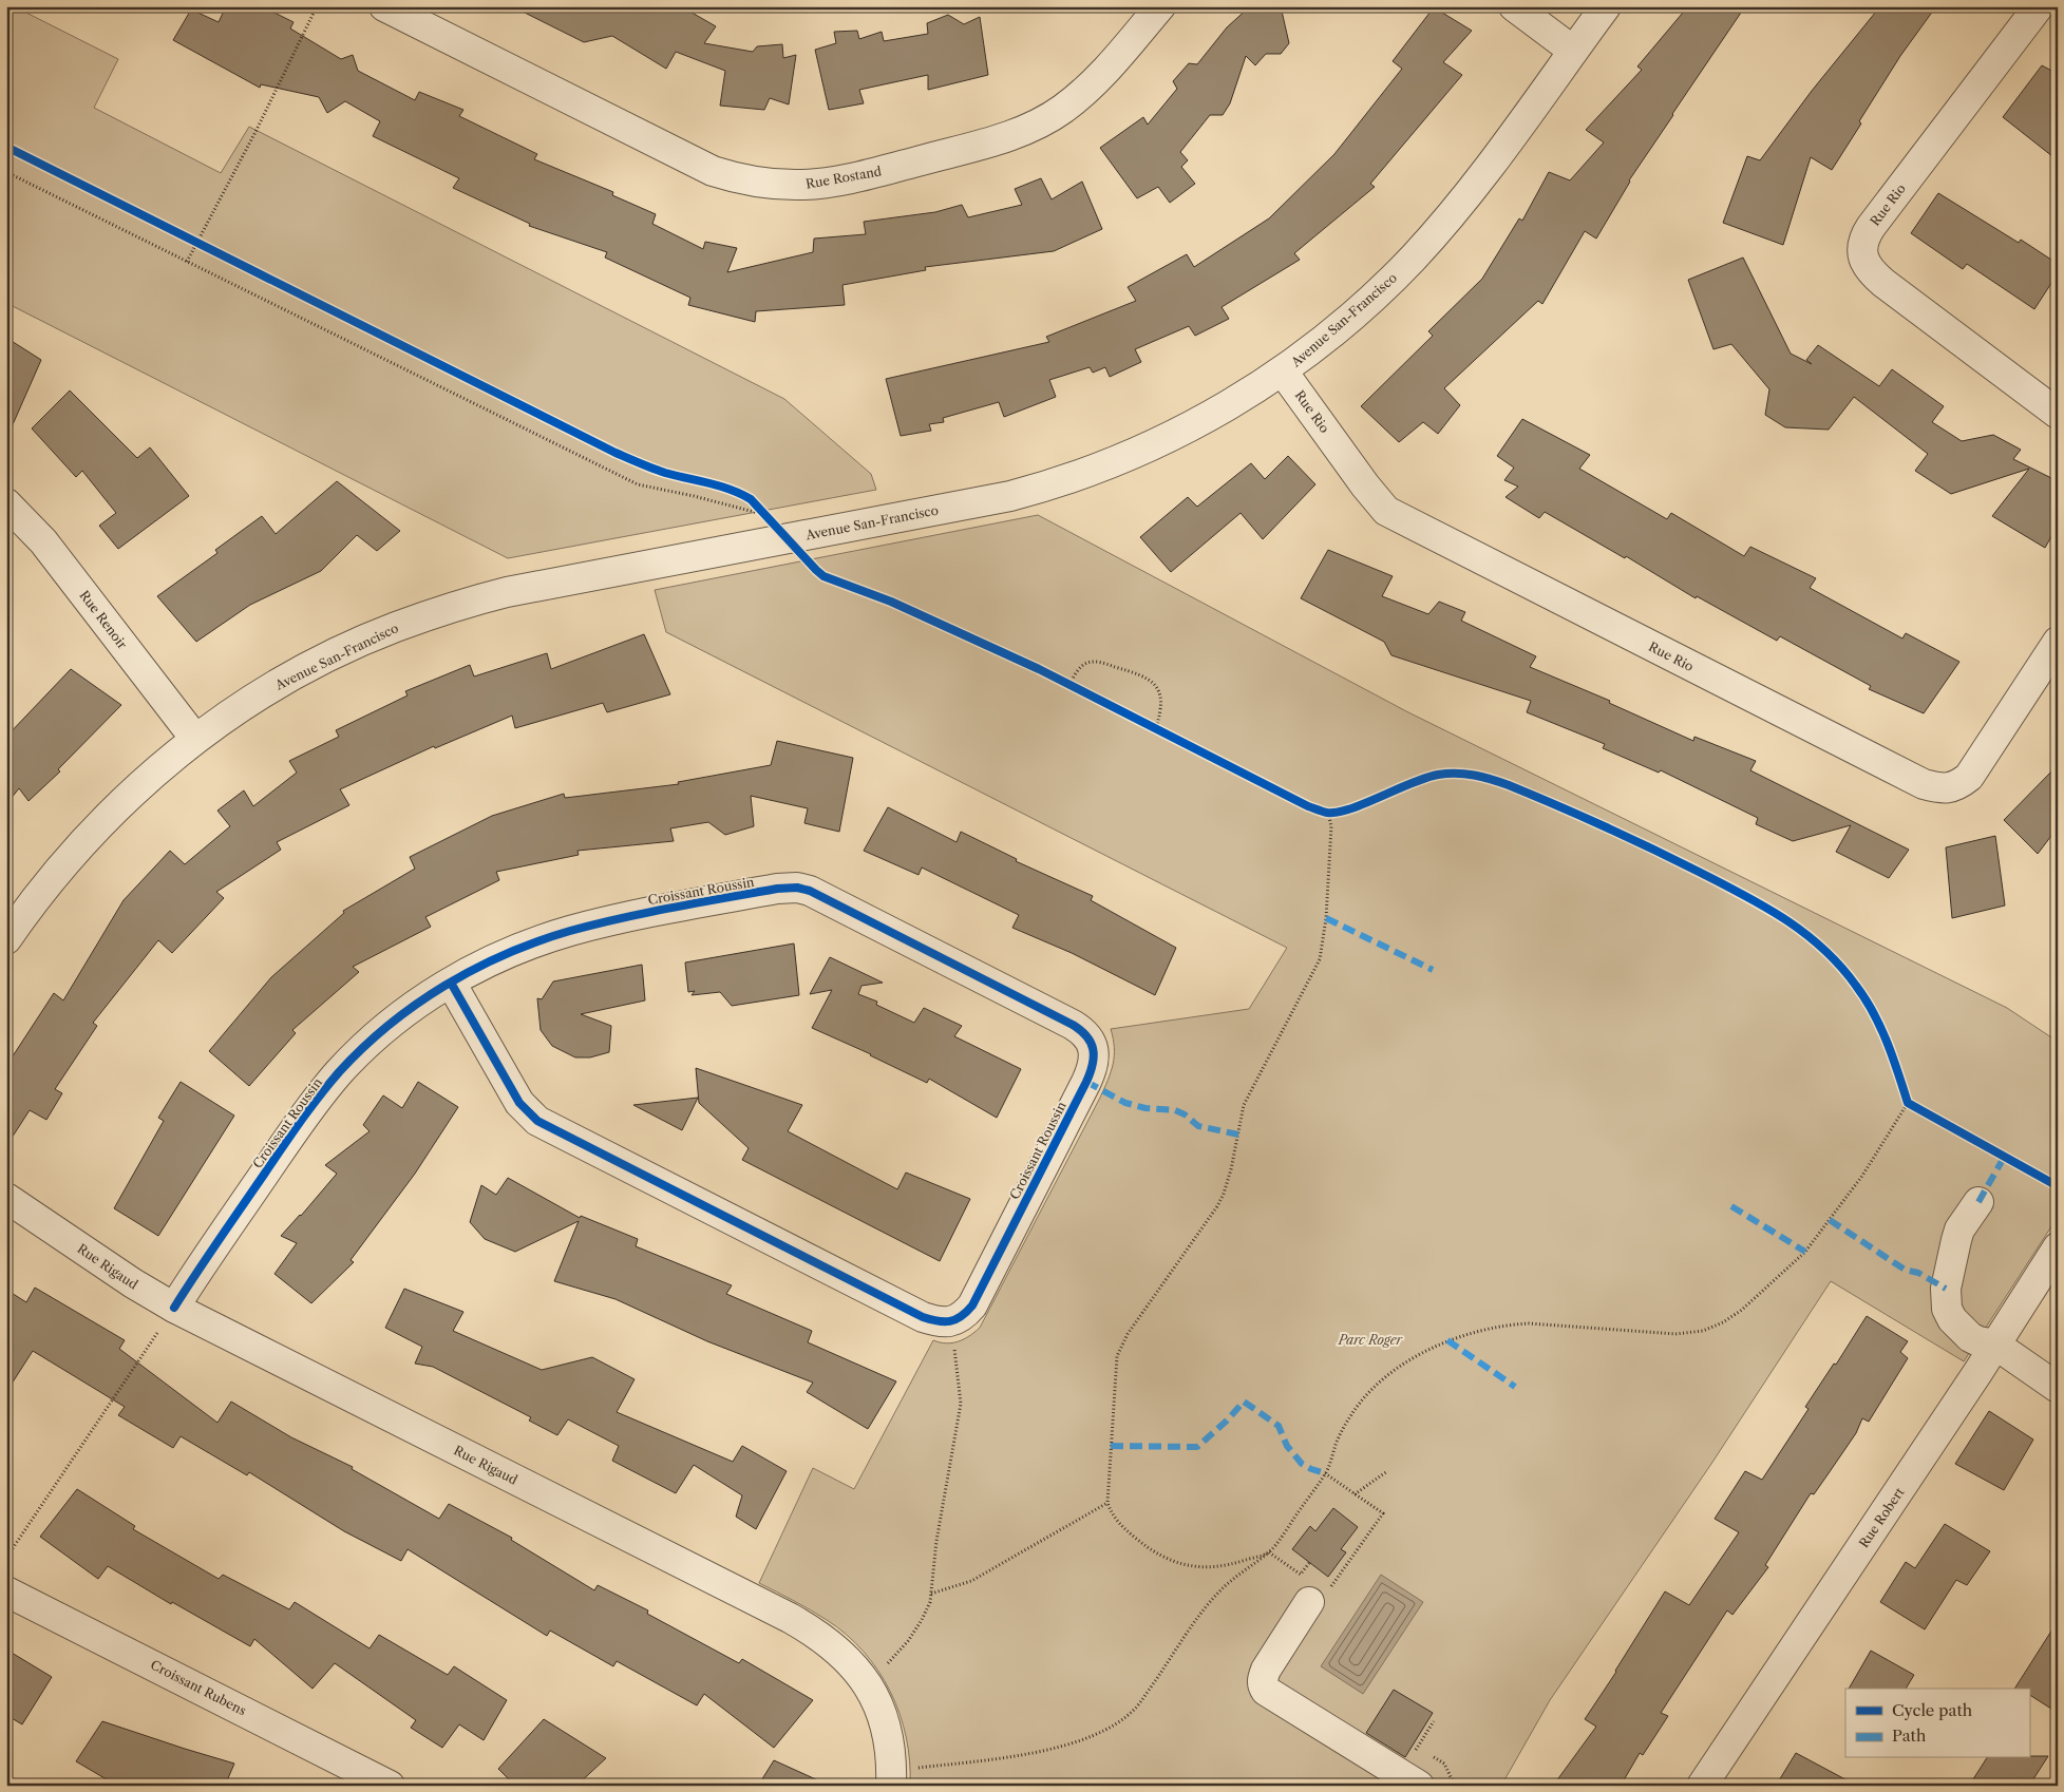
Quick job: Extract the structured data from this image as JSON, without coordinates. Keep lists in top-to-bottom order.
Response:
{
  "streets": {
    "street": [
      "Rue Rostand",
      "Rue Rio",
      "Avenue San-Francisco",
      "Rue Renoir",
      "Croissant Roussin",
      "Rue Rigaud",
      "Rue Robert",
      "Croissant Rubens"
    ]
  },
  "crossings": [
    ["Rue Rio", "Avenue San-Francisco"],
    ["Avenue San-Francisco", "Rue Renoir"],
    ["Croissant Roussin", "Rue Rigaud"]
  ],
  "parks": ["Parc Roger"],
  "legend": ["Cycle path", "Path"]
}
